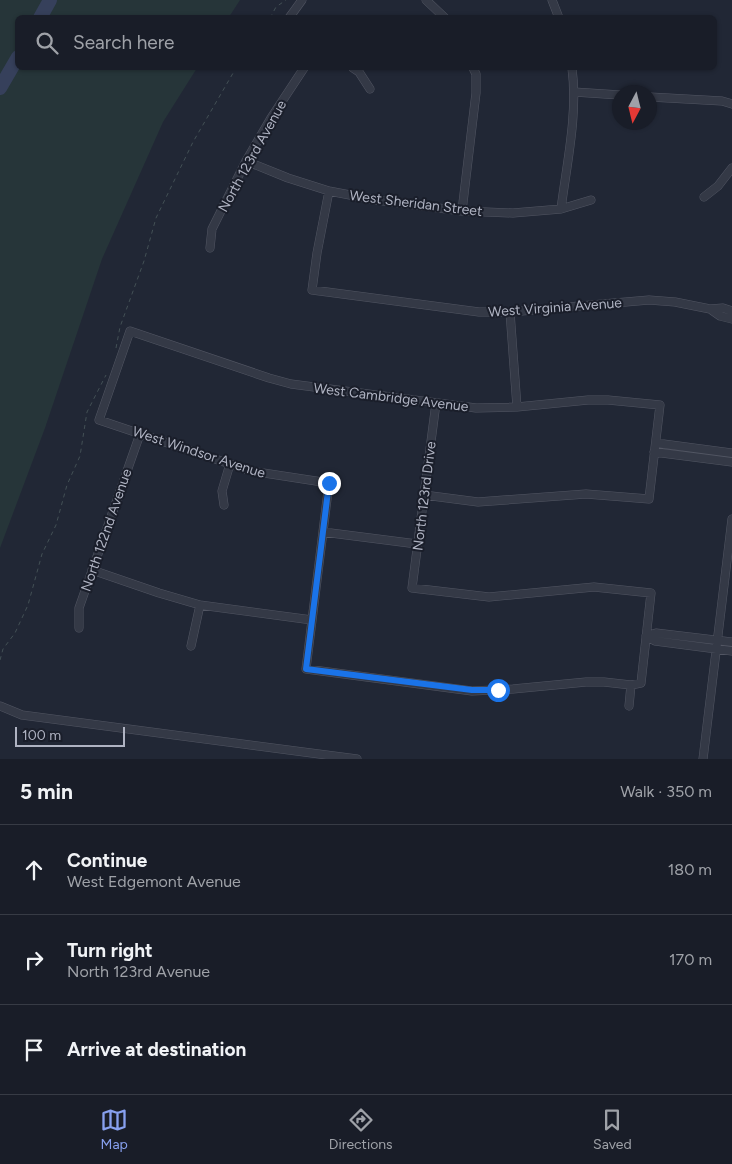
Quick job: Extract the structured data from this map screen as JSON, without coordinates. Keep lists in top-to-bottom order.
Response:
{
  "streets": {
    "street": [
      "North 123rd Avenue",
      "West Sheridan Street",
      "West Virginia Avenue",
      "West Cambridge Avenue",
      "West Windsor Avenue",
      "North 123rd Drive",
      "North 122nd Avenue"
    ]
  },
  "crossings": [
    ["North 123rd Avenue", "West Sheridan Street"],
    ["West Sheridan Street", "West Virginia Avenue"],
    ["West Cambridge Avenue", "West Windsor Avenue"],
    ["West Cambridge Avenue", "North 123rd Drive"],
    ["West Windsor Avenue", "North 122nd Avenue"]
  ],
  "scale_bar": "100 m",
  "north": "bottom",
  "page": {
    "search": "Search here",
    "scale": "100 m",
    "heading": ["5 min", "Walk · 350 m"],
    "list": [
      ["Continue", "West Edgemont Avenue", "180 m"],
      ["Turn right", "North 123rd Avenue", "170 m"],
      "Arrive at destination"
    ],
    "nav": ["Map", "Directions", "Saved"]
  }
}
